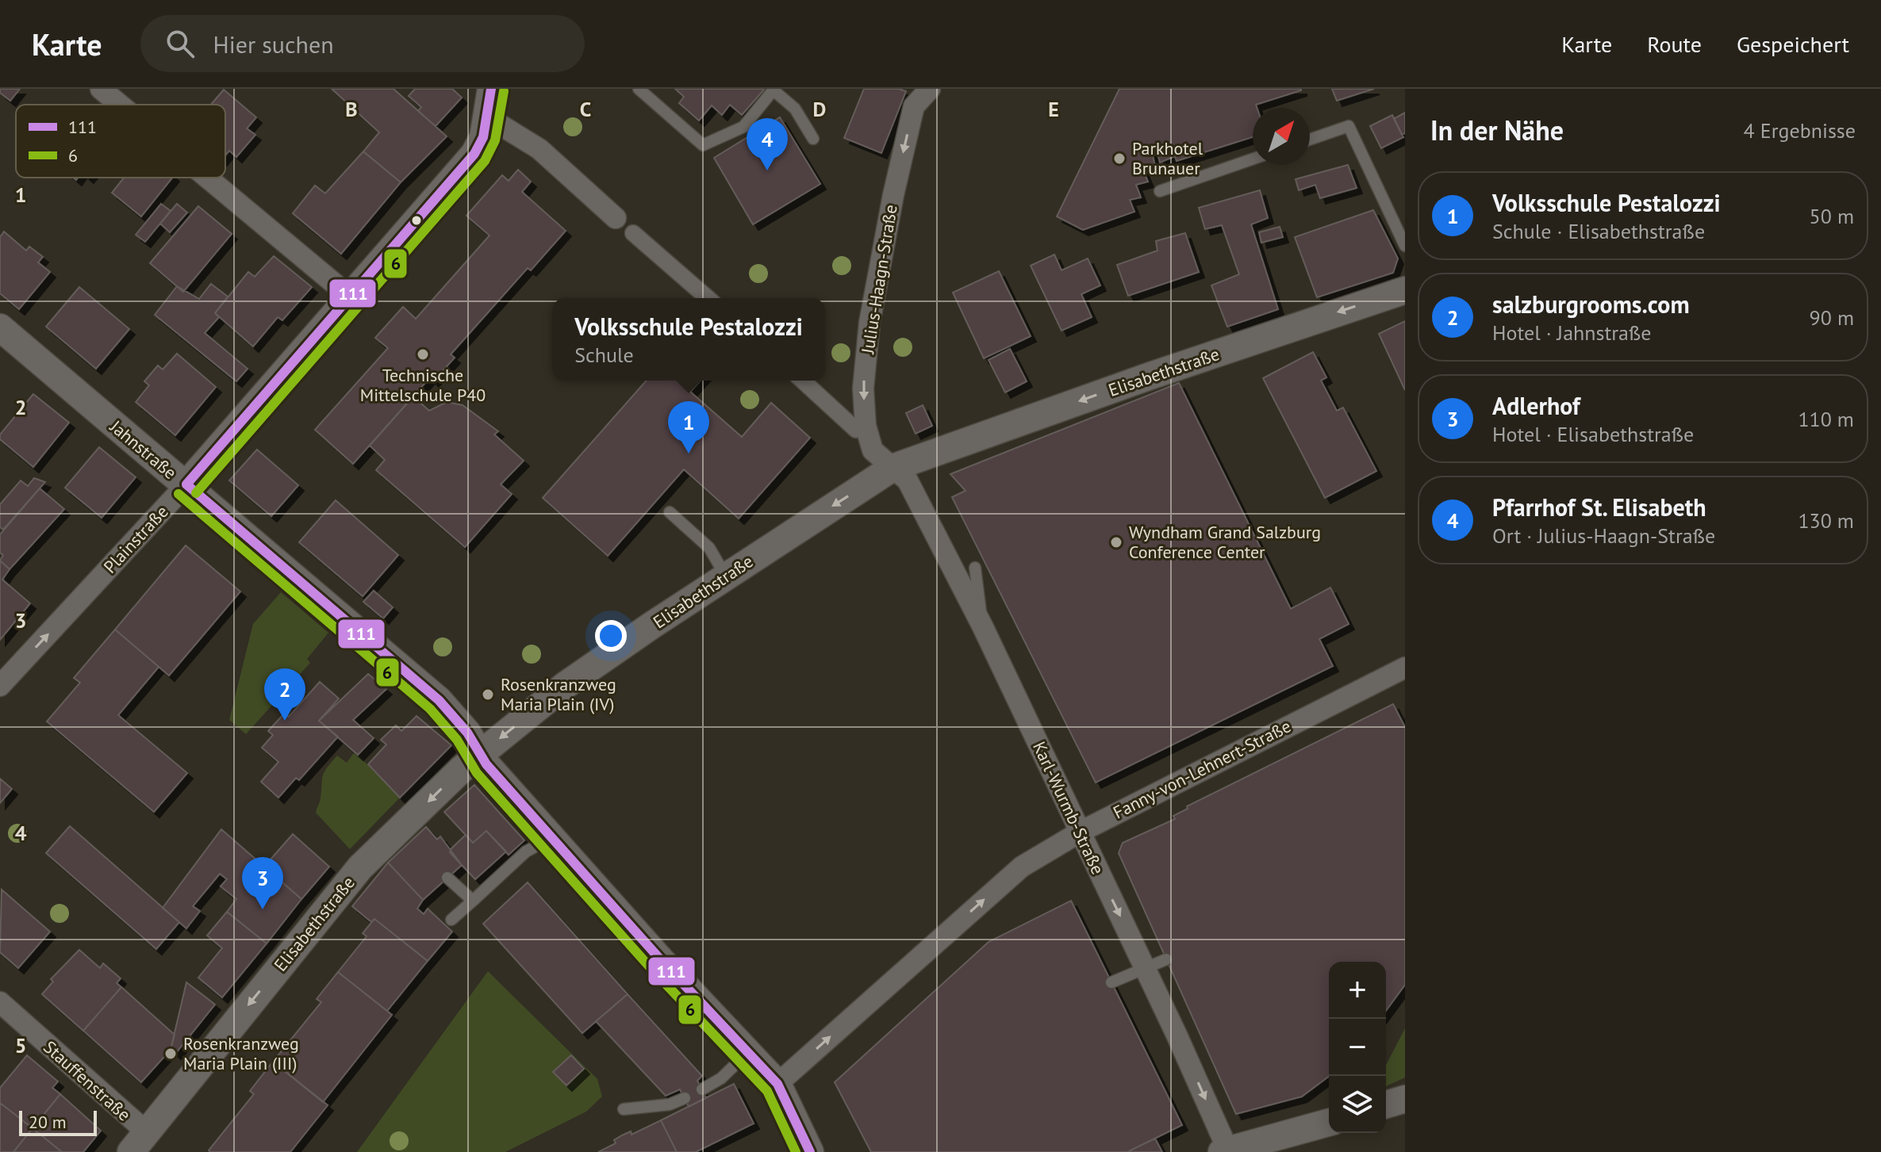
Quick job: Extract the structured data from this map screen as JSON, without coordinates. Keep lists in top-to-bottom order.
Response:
{
  "streets": {
    "street": [
      "Julius-Haagn-Straße",
      "Elisabethstraße",
      "Jahnstraße",
      "Plainstraße",
      "Fanny-von-Lehnert-Straße",
      "Karl-Wurmb-Straße",
      "Stauffenstraße"
    ]
  },
  "crossings": [
    ["Julius-Haagn-Straße", "Elisabethstraße"],
    ["Julius-Haagn-Straße", "Karl-Wurmb-Straße"],
    ["Elisabethstraße", "Jahnstraße"],
    ["Elisabethstraße", "Karl-Wurmb-Straße"],
    ["Elisabethstraße", "Stauffenstraße"],
    ["Jahnstraße", "Plainstraße"],
    ["Jahnstraße", "Fanny-von-Lehnert-Straße"],
    ["Fanny-von-Lehnert-Straße", "Karl-Wurmb-Straße"]
  ],
  "one_way": [
    "Julius-Haagn-Straße",
    "Elisabethstraße",
    "Plainstraße",
    "Fanny-von-Lehnert-Straße",
    "Karl-Wurmb-Straße"
  ],
  "places": [
    "Parkhotel Brunauer",
    "Technische Mittelschule P40",
    "Wyndham Grand Salzburg Conference Center",
    "Rosenkranzweg Maria Plain (IV)",
    "Rosenkranzweg Maria Plain (III)"
  ],
  "lines": ["transit line 111", "transit line 6"],
  "legend": ["111", "6"],
  "scale_bar": "20 m",
  "north": "top right",
  "page": {
    "header": "Karte",
    "search": "Hier suchen",
    "nav": ["Karte", "Route", "Gespeichert"],
    "heading": ["In der Nähe", "4 Ergebnisse"],
    "pins": [
      "4",
      "1",
      "2",
      "3"
    ],
    "list": [
      {
        "mark": "1",
        "name": "Volksschule Pestalozzi",
        "note": "Schule · Elisabethstraße",
        "value": "50 m"
      },
      {
        "mark": "2",
        "name": "salzburgrooms.com",
        "note": "Hotel · Jahnstraße",
        "value": "90 m"
      },
      {
        "mark": "3",
        "name": "Adlerhof",
        "note": "Hotel · Elisabethstraße",
        "value": "110 m"
      },
      {
        "mark": "4",
        "name": "Pfarrhof St. Elisabeth",
        "note": "Ort · Julius-Haagn-Straße",
        "value": "130 m"
      }
    ],
    "popup": ["Volksschule Pestalozzi", "Schule"],
    "map_buttons": ["+", "−"],
    "scale": "20 m"
  },
  "grid": {
    "columns": [
      "B",
      "C",
      "D",
      "E"
    ],
    "rows": [
      "1",
      "2",
      "3",
      "4",
      "5"
    ]
  }
}
